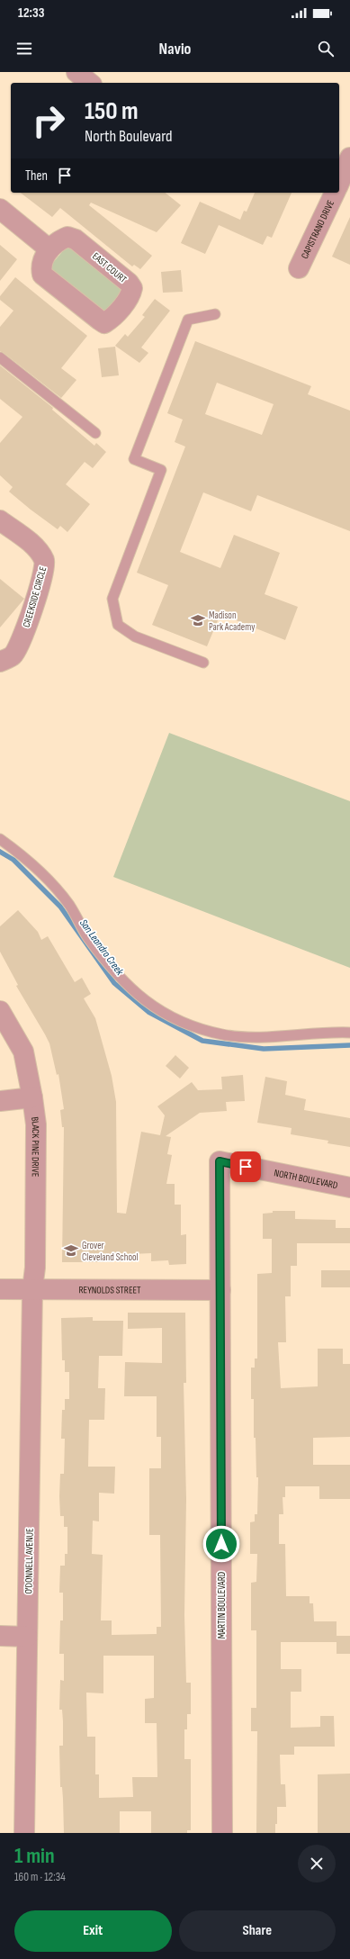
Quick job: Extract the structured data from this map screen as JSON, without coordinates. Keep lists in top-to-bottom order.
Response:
{
  "streets": {
    "street": [
      "CAPISTRANO DRIVE",
      "EAST COURT",
      "CREEKSIDE CIRCLE",
      "BLACK PINE DRIVE",
      "NORTH BOULEVARD",
      "REYNOLDS STREET",
      "O'DONNELL AVENUE",
      "MARTIN BOULEVARD"
    ]
  },
  "crossings": [
    ["BLACK PINE DRIVE", "REYNOLDS STREET"],
    ["BLACK PINE DRIVE", "O'DONNELL AVENUE"],
    ["NORTH BOULEVARD", "MARTIN BOULEVARD"],
    ["REYNOLDS STREET", "O'DONNELL AVENUE"],
    ["REYNOLDS STREET", "MARTIN BOULEVARD"]
  ],
  "water": ["San Leandro Creek"],
  "places": {
    "school or university": ["Madison Park Academy", "Grover Cleveland School"]
  },
  "page": {
    "status": "12:33",
    "header": "Navio",
    "turn": ["150 m", "North Boulevard"],
    "then": "Then",
    "heading": ["1 min", "160 m · 12:34"],
    "buttons": ["Exit", "Share"]
  }
}
